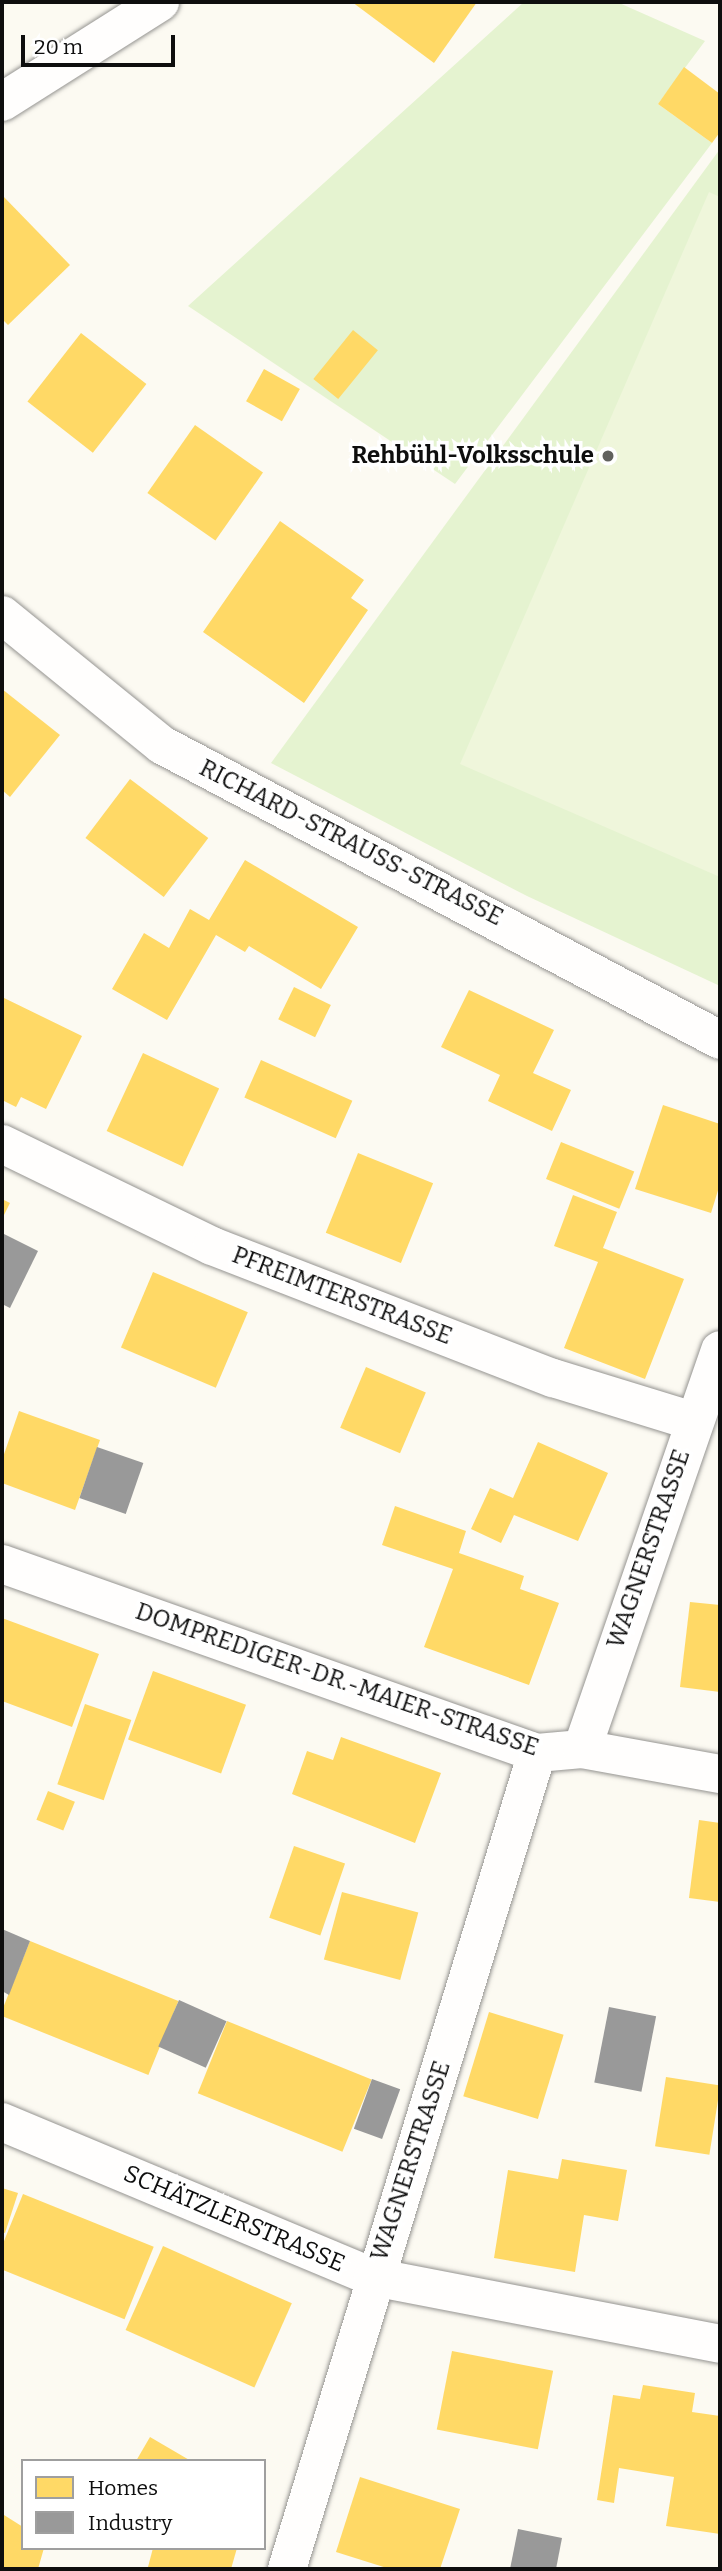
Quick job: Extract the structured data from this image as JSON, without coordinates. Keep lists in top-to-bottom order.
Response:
{
  "streets": {
    "street": [
      "RICHARD-STRAUSS-STRASSE",
      "PFREIMTERSTRASSE",
      "WAGNERSTRASSE",
      "DOMPREDIGER-DR.-MAIER-STRASSE",
      "SCHÄTZLERSTRASSE"
    ]
  },
  "crossings": [
    ["PFREIMTERSTRASSE", "WAGNERSTRASSE"],
    ["WAGNERSTRASSE", "DOMPREDIGER-DR.-MAIER-STRASSE"],
    ["WAGNERSTRASSE", "SCHÄTZLERSTRASSE"]
  ],
  "places": ["Rehbühl-Volksschule"],
  "legend": ["Homes", "Industry"],
  "scale_bar": "20 m"
}
